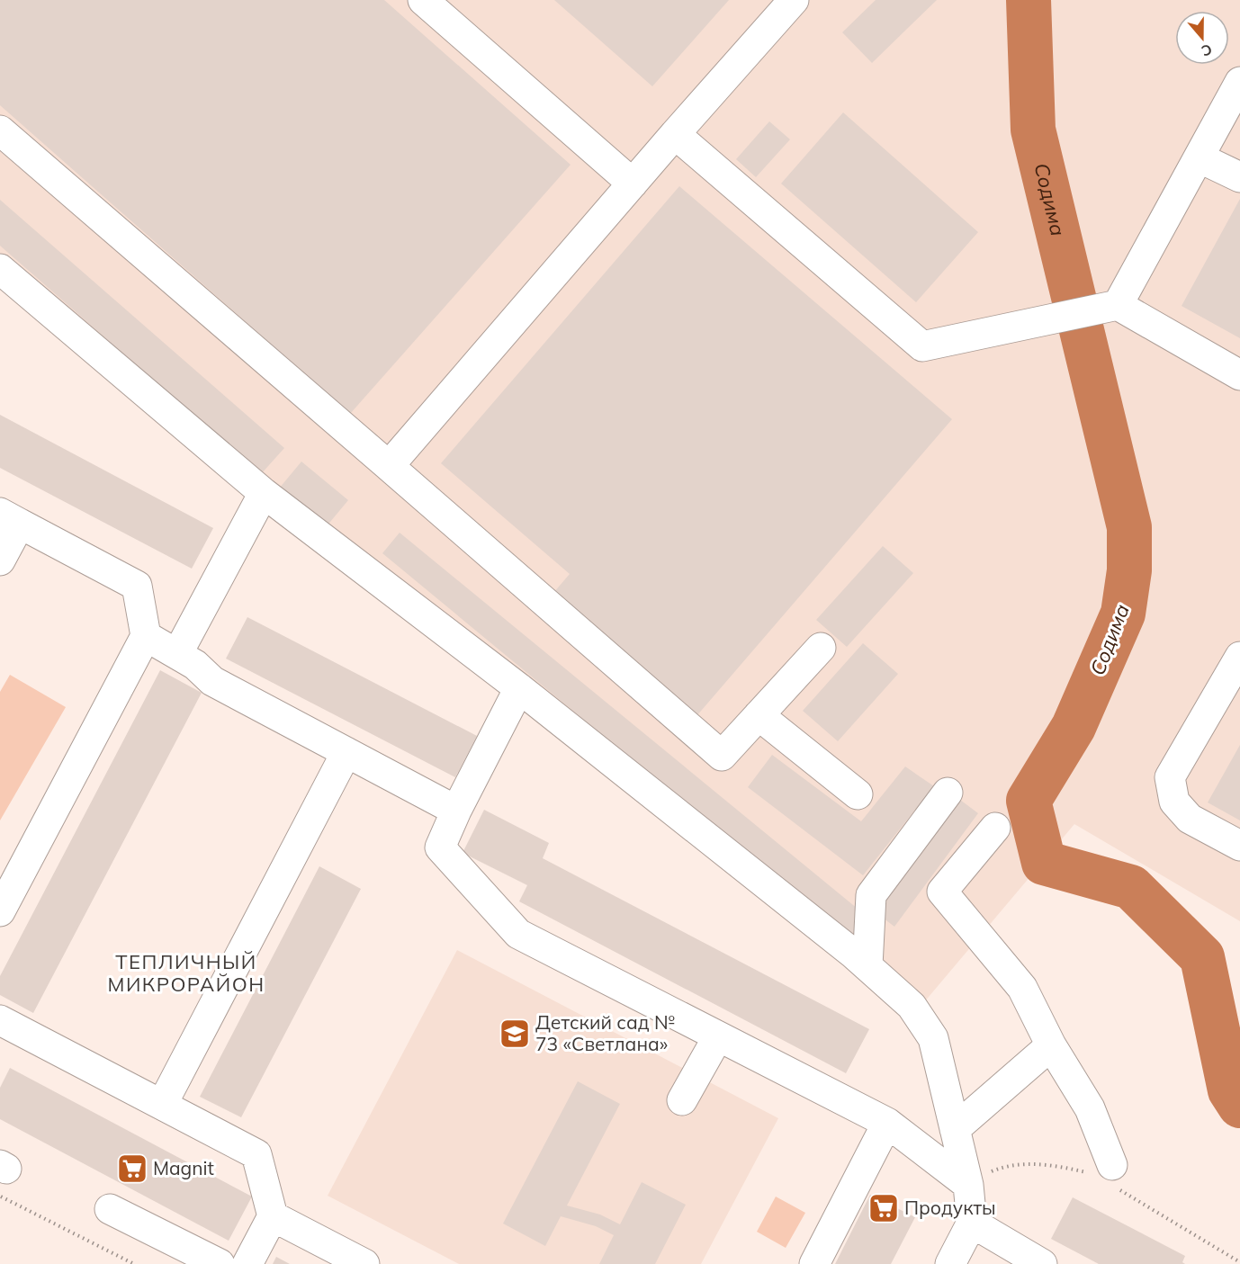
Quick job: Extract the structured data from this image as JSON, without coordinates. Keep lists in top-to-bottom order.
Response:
{
  "districts": ["ТЕПЛИЧНЫЙ МИКРОРАЙОН"],
  "water": ["Содима"],
  "places": {
    "school or university": ["Детский сад № 73 «Светлана»"],
    "supermarket": ["Magnit", "Продукты"]
  },
  "north": "bottom"
}
